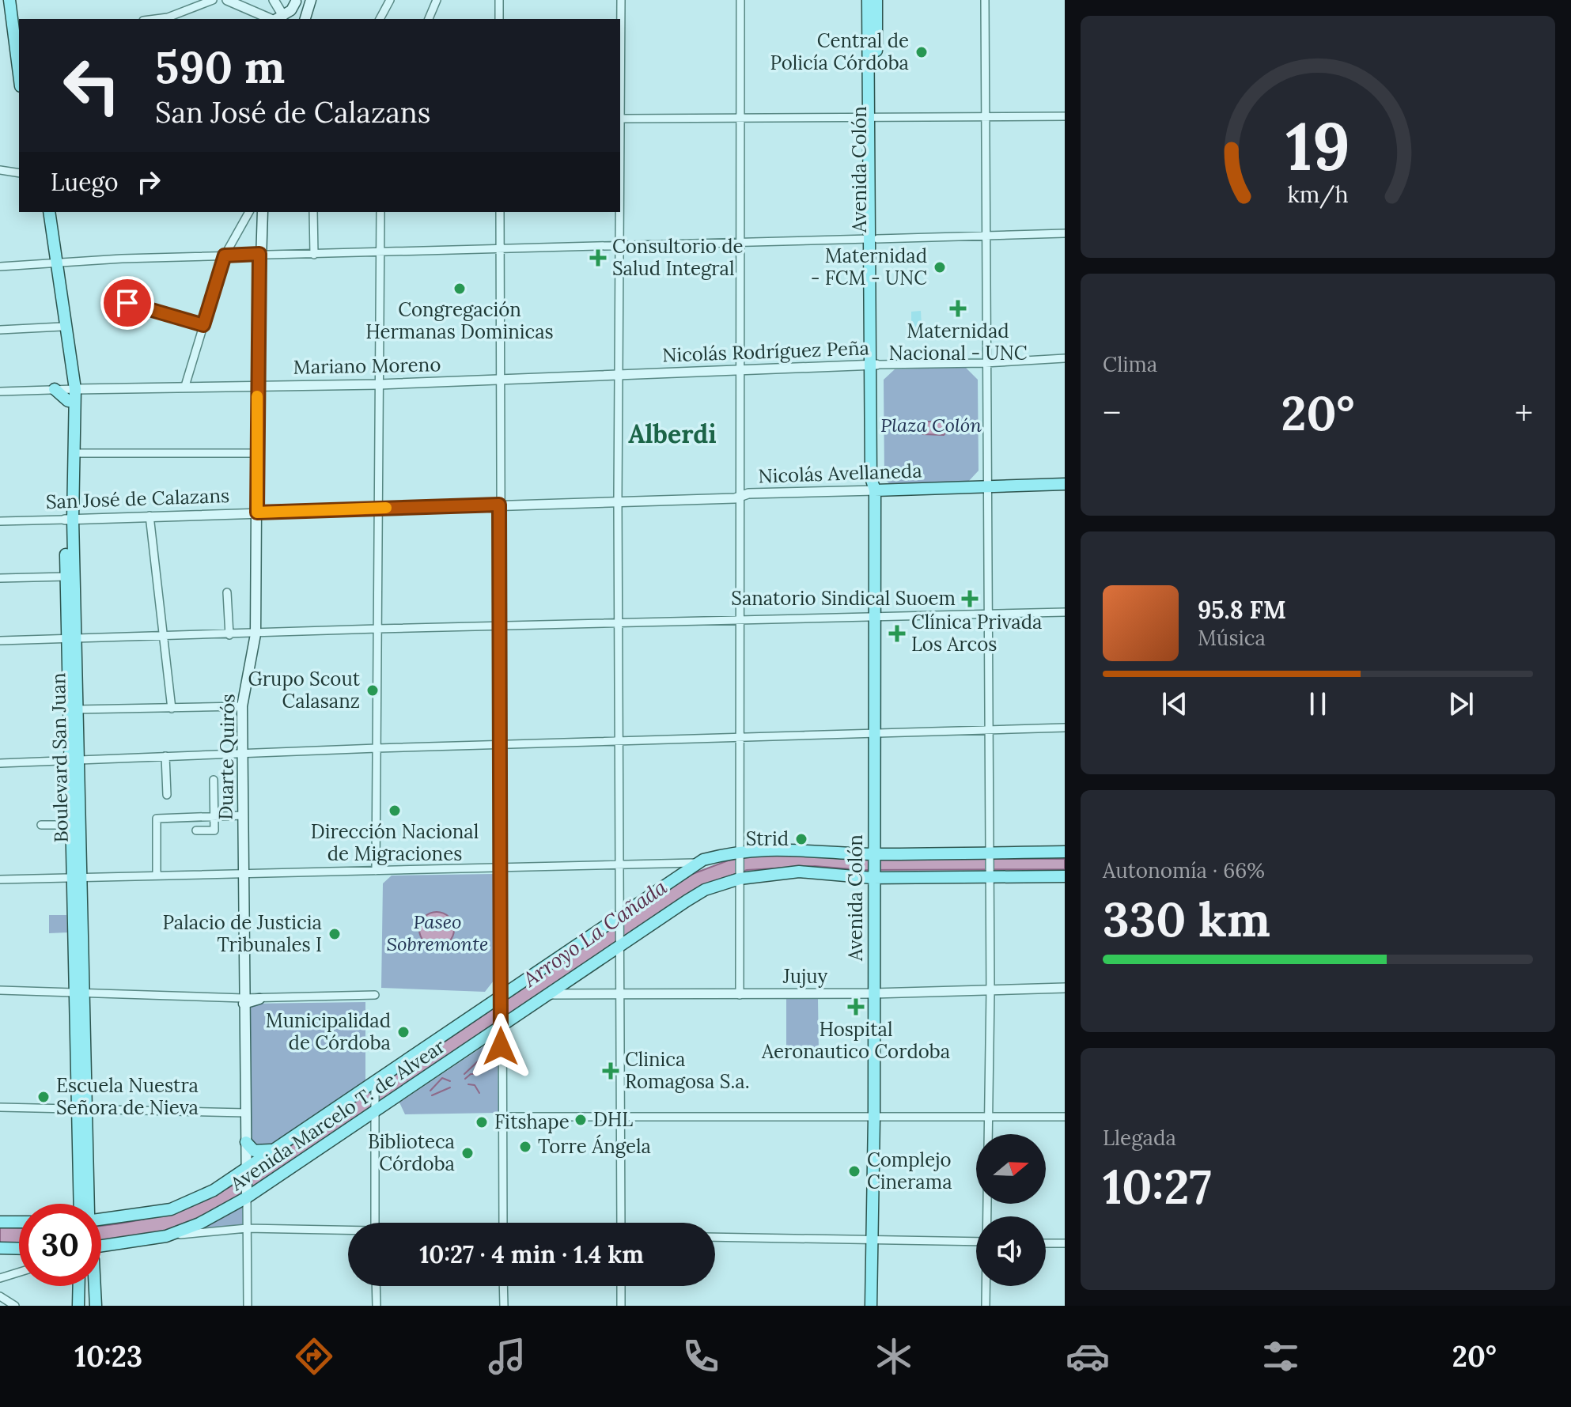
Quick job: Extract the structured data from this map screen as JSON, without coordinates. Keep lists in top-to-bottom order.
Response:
{
  "streets": {
    "main road": [
      "Avenida Colón",
      "Nicolás Avellaneda",
      "Duarte Quirós",
      "Boulevard San Juan",
      "Avenida Marcelo T. de Alvear"
    ],
    "street": [
      "Nicolás Rodríguez Peña",
      "Mariano Moreno",
      "San José de Calazans",
      "Jujuy"
    ]
  },
  "crossings": [
    ["Avenida Colón", "Nicolás Rodríguez Peña"],
    ["Avenida Colón", "Nicolás Avellaneda"],
    ["Avenida Colón", "Jujuy"],
    ["Avenida Colón", "Avenida Marcelo T. de Alvear"],
    ["Nicolás Rodríguez Peña", "Mariano Moreno"],
    ["Mariano Moreno", "Duarte Quirós"],
    ["Mariano Moreno", "Boulevard San Juan"],
    ["Nicolás Avellaneda", "San José de Calazans"],
    ["San José de Calazans", "Duarte Quirós"],
    ["San José de Calazans", "Boulevard San Juan"],
    ["Duarte Quirós", "Avenida Marcelo T. de Alvear"],
    ["Jujuy", "Avenida Marcelo T. de Alvear"]
  ],
  "districts": ["Alberdi"],
  "water": ["Arroyo La Cañada"],
  "parks": ["Plaza Colón", "Paseo Sobremonte"],
  "places": {
    "other": [
      "Central de Policía Córdoba",
      "Maternidad - FCM - UNC",
      "Congregación Hermanas Dominicas",
      "Grupo Scout Calasanz",
      "Dirección Nacional de Migraciones",
      "Strid",
      "Palacio de Justicia Tribunales I",
      "Municipalidad de Córdoba",
      "Escuela Nuestra Señora de Nieva",
      "DHL",
      "Fitshape",
      "Torre Ángela",
      "Biblioteca Córdoba",
      "Complejo Cinerama"
    ],
    "health": [
      "Consultorio de Salud Integral",
      "Maternidad Nacional - UNC",
      "Sanatorio Sindical Suoem",
      "Clínica Privada Los Arcos",
      "Hospital Aeronautico Cordoba",
      "Clinica Romagosa S.a."
    ]
  },
  "north": "right",
  "page": {
    "turn": ["590 m", "San José de Calazans"],
    "then": "Luego",
    "tile": [
      "Clima",
      ["Autonomía · 66%", "330 km"],
      ["Llegada", "10:27"]
    ],
    "heat": ["−", "20°", "+"],
    "song": ["95.8 FM", "Música"],
    "limit": "30",
    "trip": "10:27 · 4 min · 1.4 km",
    "tabs": ["10:23", "20°"],
    "gauge": ["19", "km/h"]
  }
}
